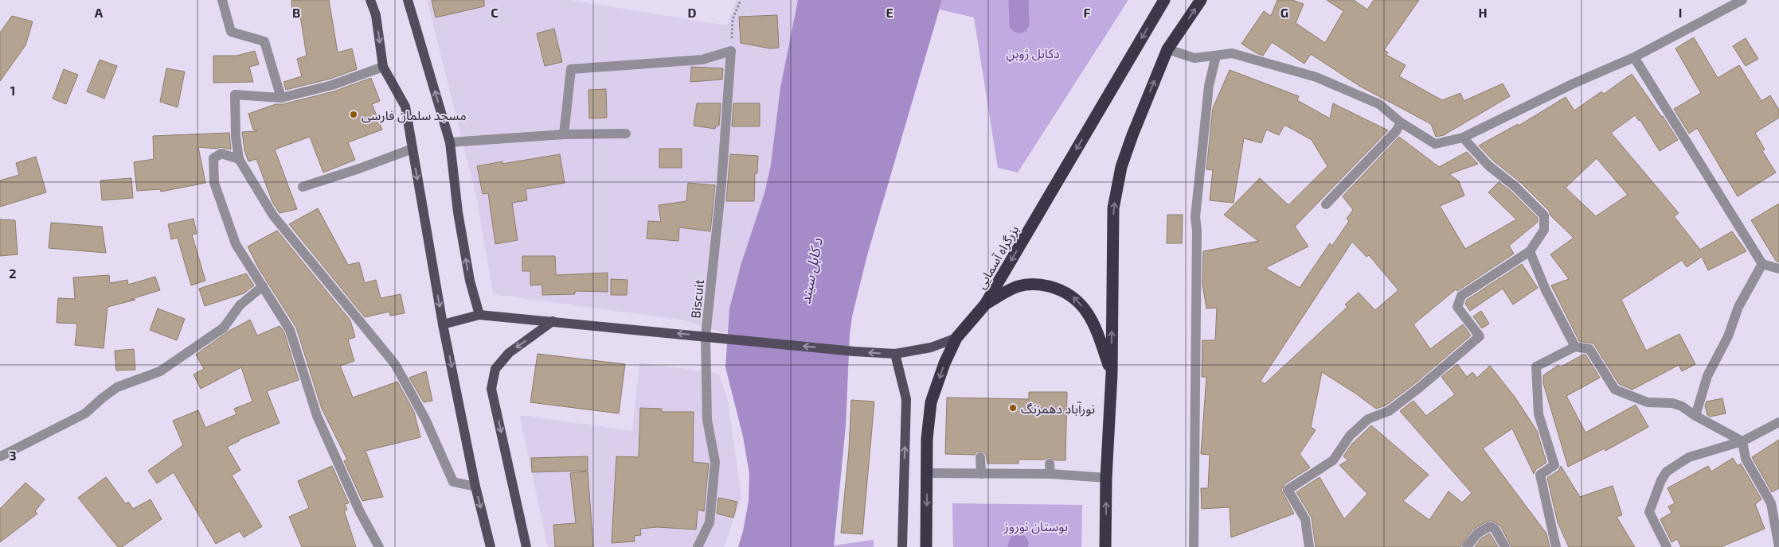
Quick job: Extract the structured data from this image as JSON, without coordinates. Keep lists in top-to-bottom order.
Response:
{
  "streets": {
    "highway": ["بزرگراه آسمایی"],
    "street": ["Biscuit"]
  },
  "water": ["د کابل سيند"],
  "parks": ["دکابل ژوبڼ", "بوستان نوروز"],
  "places": ["مسجد سلمان فارسی", "نورآباد دهمزنگ"],
  "grid": {
    "columns": [
      "A",
      "B",
      "C",
      "D",
      "E",
      "F",
      "G",
      "H",
      "I"
    ],
    "rows": ["1", "2", "3"]
  }
}
